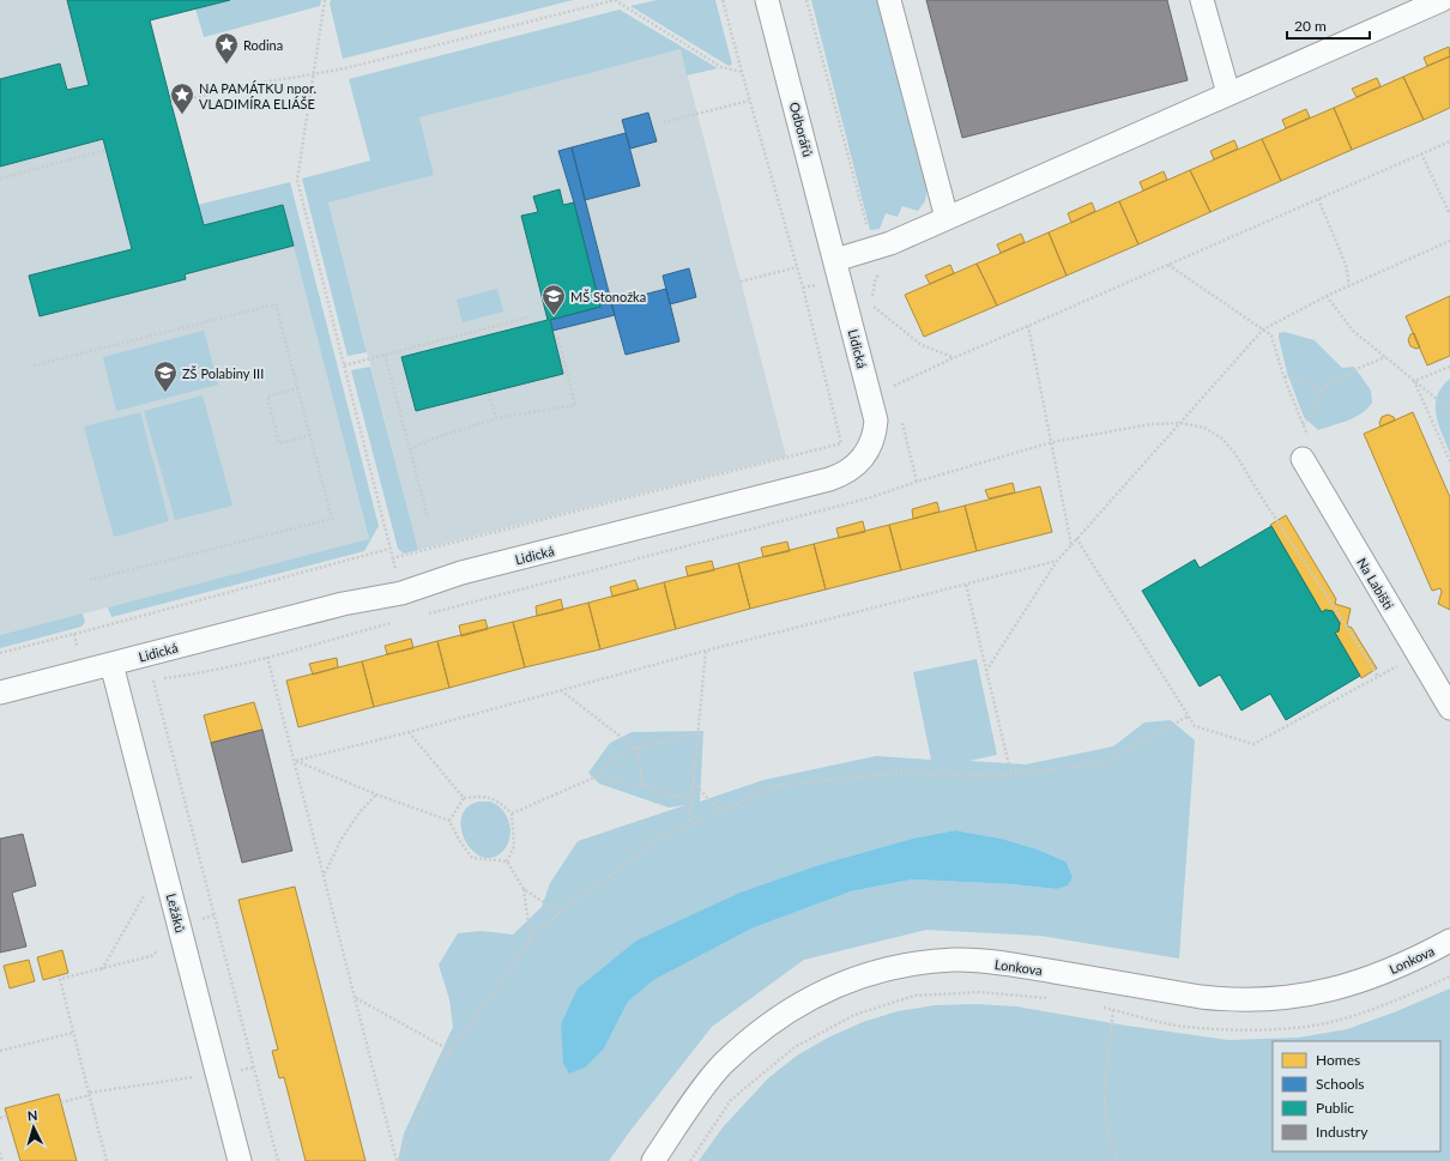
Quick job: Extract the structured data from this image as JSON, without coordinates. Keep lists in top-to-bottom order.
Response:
{
  "streets": {
    "street": [
      "Odborářů",
      "Lidická",
      "Na Labišti",
      "Ležáků",
      "Lonkova"
    ]
  },
  "crossings": [
    ["Odborářů", "Lidická"],
    ["Lidická", "Ležáků"]
  ],
  "places": {
    "place": ["Rodina", "NA PAMÁTKU npor. VLADIMÍRA ELIÁŠE"],
    "school or university": ["MŠ Stonožka", "ZŠ Polabiny III"]
  },
  "legend": [
    "Homes",
    "Schools",
    "Public",
    "Industry"
  ],
  "scale_bar": "20 m",
  "north": "top"
}
